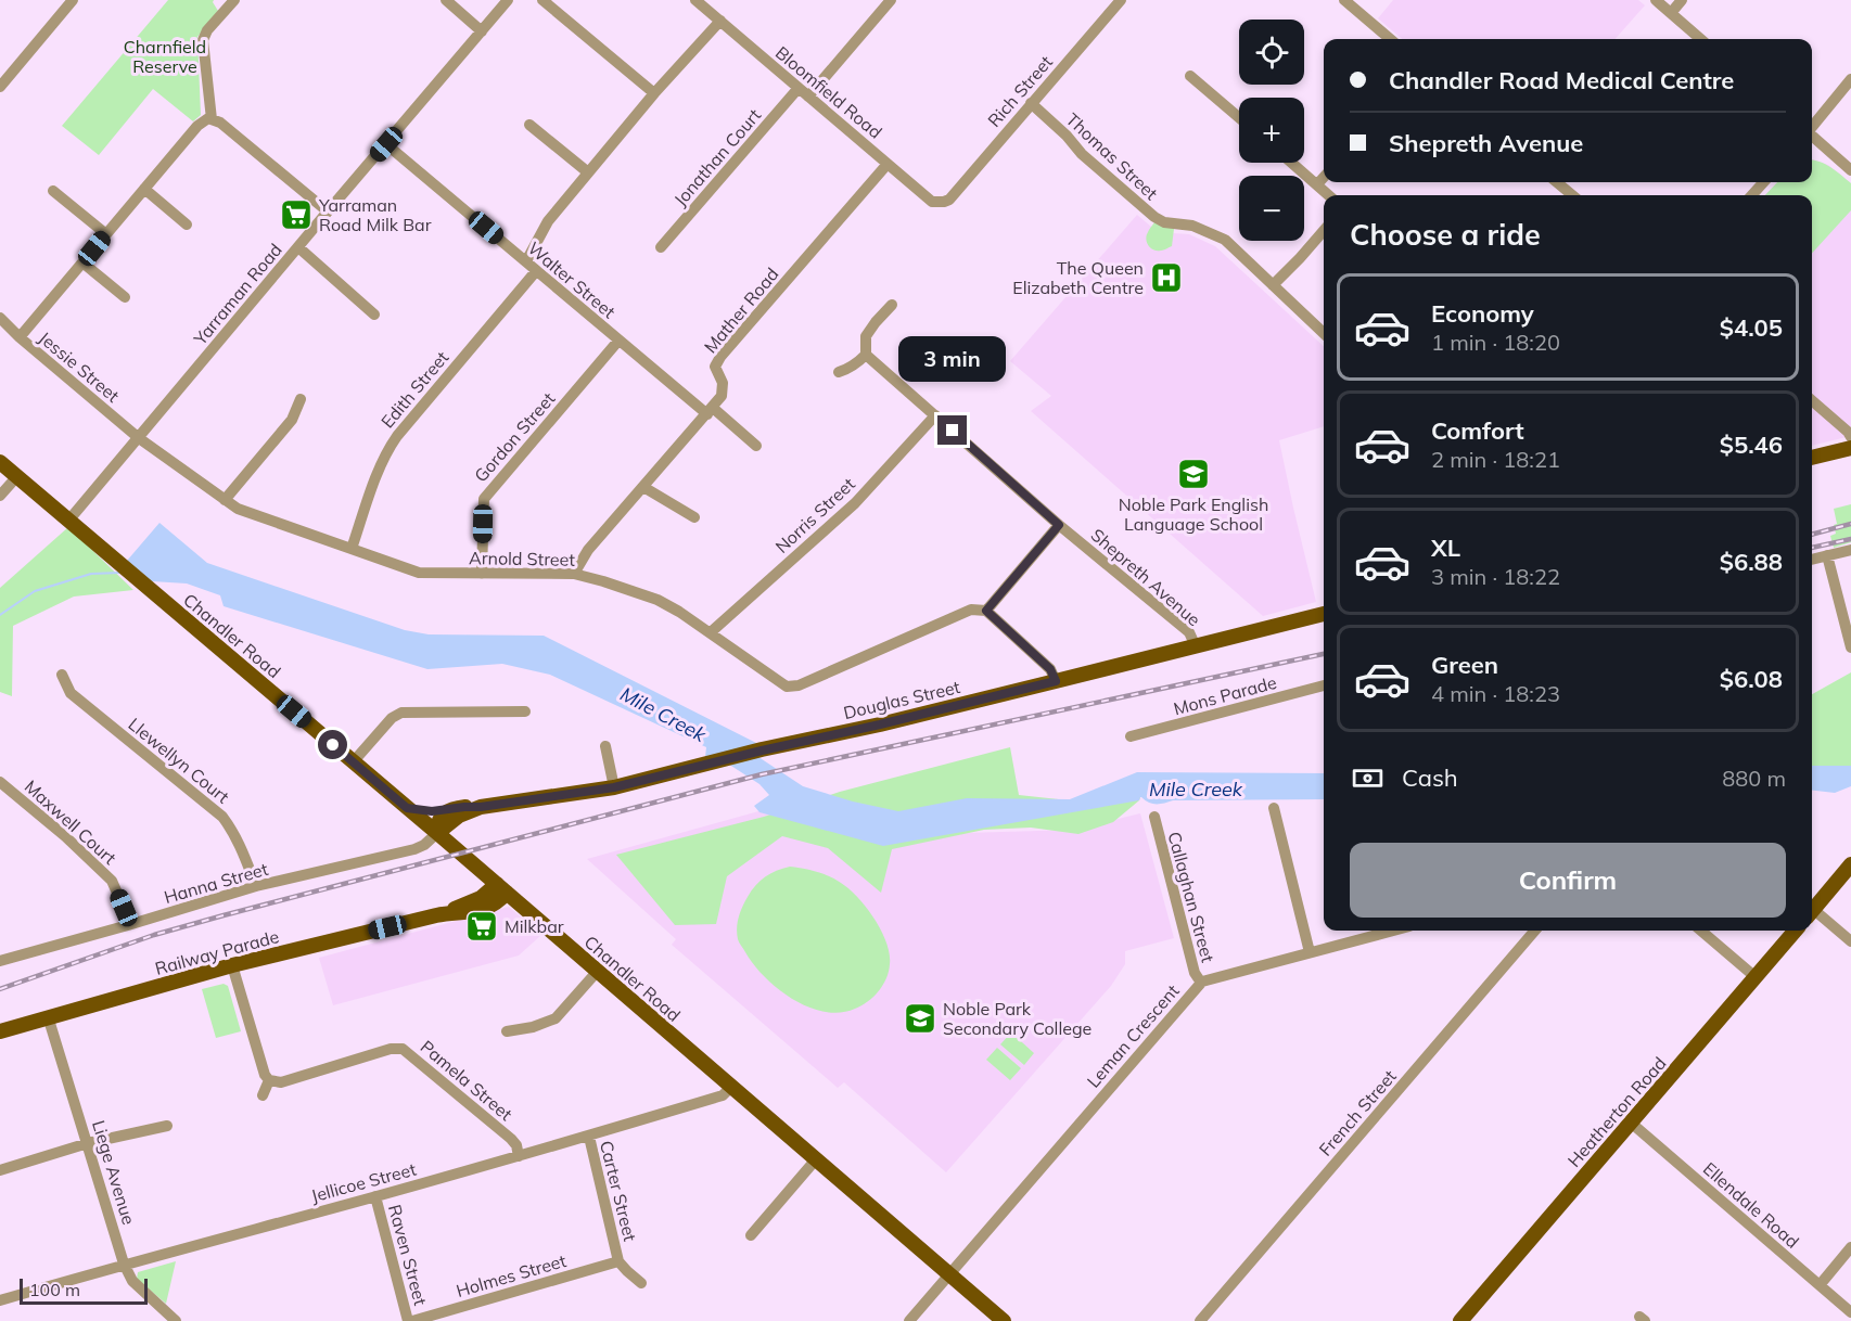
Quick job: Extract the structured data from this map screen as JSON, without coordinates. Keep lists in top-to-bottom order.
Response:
{
  "streets": {
    "main road": [
      "Chandler Road",
      "Douglas Street",
      "Railway Parade",
      "Heatherton Road"
    ],
    "street": [
      "Rich Street",
      "Bloomfield Road",
      "Thomas Street",
      "Jonathan Court",
      "Walter Street",
      "Yarraman Road",
      "Mather Road",
      "Jessie Street",
      "Edith Street",
      "Gordon Street",
      "Norris Street",
      "Arnold Street",
      "Shepreth Avenue",
      "Mons Parade",
      "Llewellyn Court",
      "Maxwell Court",
      "Hanna Street",
      "Callaghan Street",
      "Leman Crescent",
      "Pamela Street",
      "French Street",
      "Liege Avenue",
      "Jellicoe Street",
      "Carter Street",
      "Ellendale Road",
      "Raven Street",
      "Holmes Street"
    ]
  },
  "crossings": [
    ["Rich Street", "Bloomfield Road"],
    ["Rich Street", "Thomas Street"],
    ["Bloomfield Road", "Jonathan Court"],
    ["Bloomfield Road", "Mather Road"],
    ["Walter Street", "Yarraman Road"],
    ["Walter Street", "Mather Road"],
    ["Walter Street", "Edith Street"],
    ["Walter Street", "Gordon Street"],
    ["Yarraman Road", "Jessie Street"],
    ["Yarraman Road", "Arnold Street"],
    ["Yarraman Road", "Chandler Road"],
    ["Mather Road", "Arnold Street"],
    ["Jessie Street", "Arnold Street"],
    ["Edith Street", "Arnold Street"],
    ["Gordon Street", "Arnold Street"],
    ["Norris Street", "Arnold Street"],
    ["Norris Street", "Shepreth Avenue"],
    ["Shepreth Avenue", "Douglas Street"],
    ["Chandler Road", "Douglas Street"],
    ["Chandler Road", "Hanna Street"],
    ["Chandler Road", "Railway Parade"],
    ["Chandler Road", "Leman Crescent"],
    ["Chandler Road", "Jellicoe Street"],
    ["Douglas Street", "Hanna Street"],
    ["Llewellyn Court", "Hanna Street"],
    ["Maxwell Court", "Hanna Street"],
    ["Callaghan Street", "Leman Crescent"],
    ["Railway Parade", "Liege Avenue"],
    ["Pamela Street", "Jellicoe Street"],
    ["Heatherton Road", "Ellendale Road"],
    ["Liege Avenue", "Jellicoe Street"],
    ["Jellicoe Street", "Carter Street"],
    ["Jellicoe Street", "Raven Street"],
    ["Carter Street", "Holmes Street"],
    ["Raven Street", "Holmes Street"]
  ],
  "water": ["Mile Creek"],
  "parks": ["Charnfield Reserve"],
  "places": {
    "supermarket": ["Yarraman Road Milk Bar", "Milkbar"],
    "hospital": ["The Queen Elizabeth Centre"],
    "school or university": ["Noble Park English Language School", "Noble Park Secondary College"]
  },
  "scale_bar": "100 m",
  "page": {
    "map_buttons": ["+", "−"],
    "banner": ["Chandler Road Medical Centre", "Shepreth Avenue"],
    "heading": "Choose a ride",
    "list": [
      {
        "name": "Economy",
        "note": "1 min · 18:20",
        "value": "$4.05"
      },
      {
        "name": "Comfort",
        "note": "2 min · 18:21",
        "value": "$5.46"
      },
      {
        "name": "XL",
        "note": "3 min · 18:22",
        "value": "$6.88"
      },
      {
        "name": "Green",
        "note": "4 min · 18:23",
        "value": "$6.08"
      }
    ],
    "bubble": "3 min",
    "pay": ["Cash", "880 m"],
    "buttons": "Confirm",
    "scale": "100 m"
  }
}
